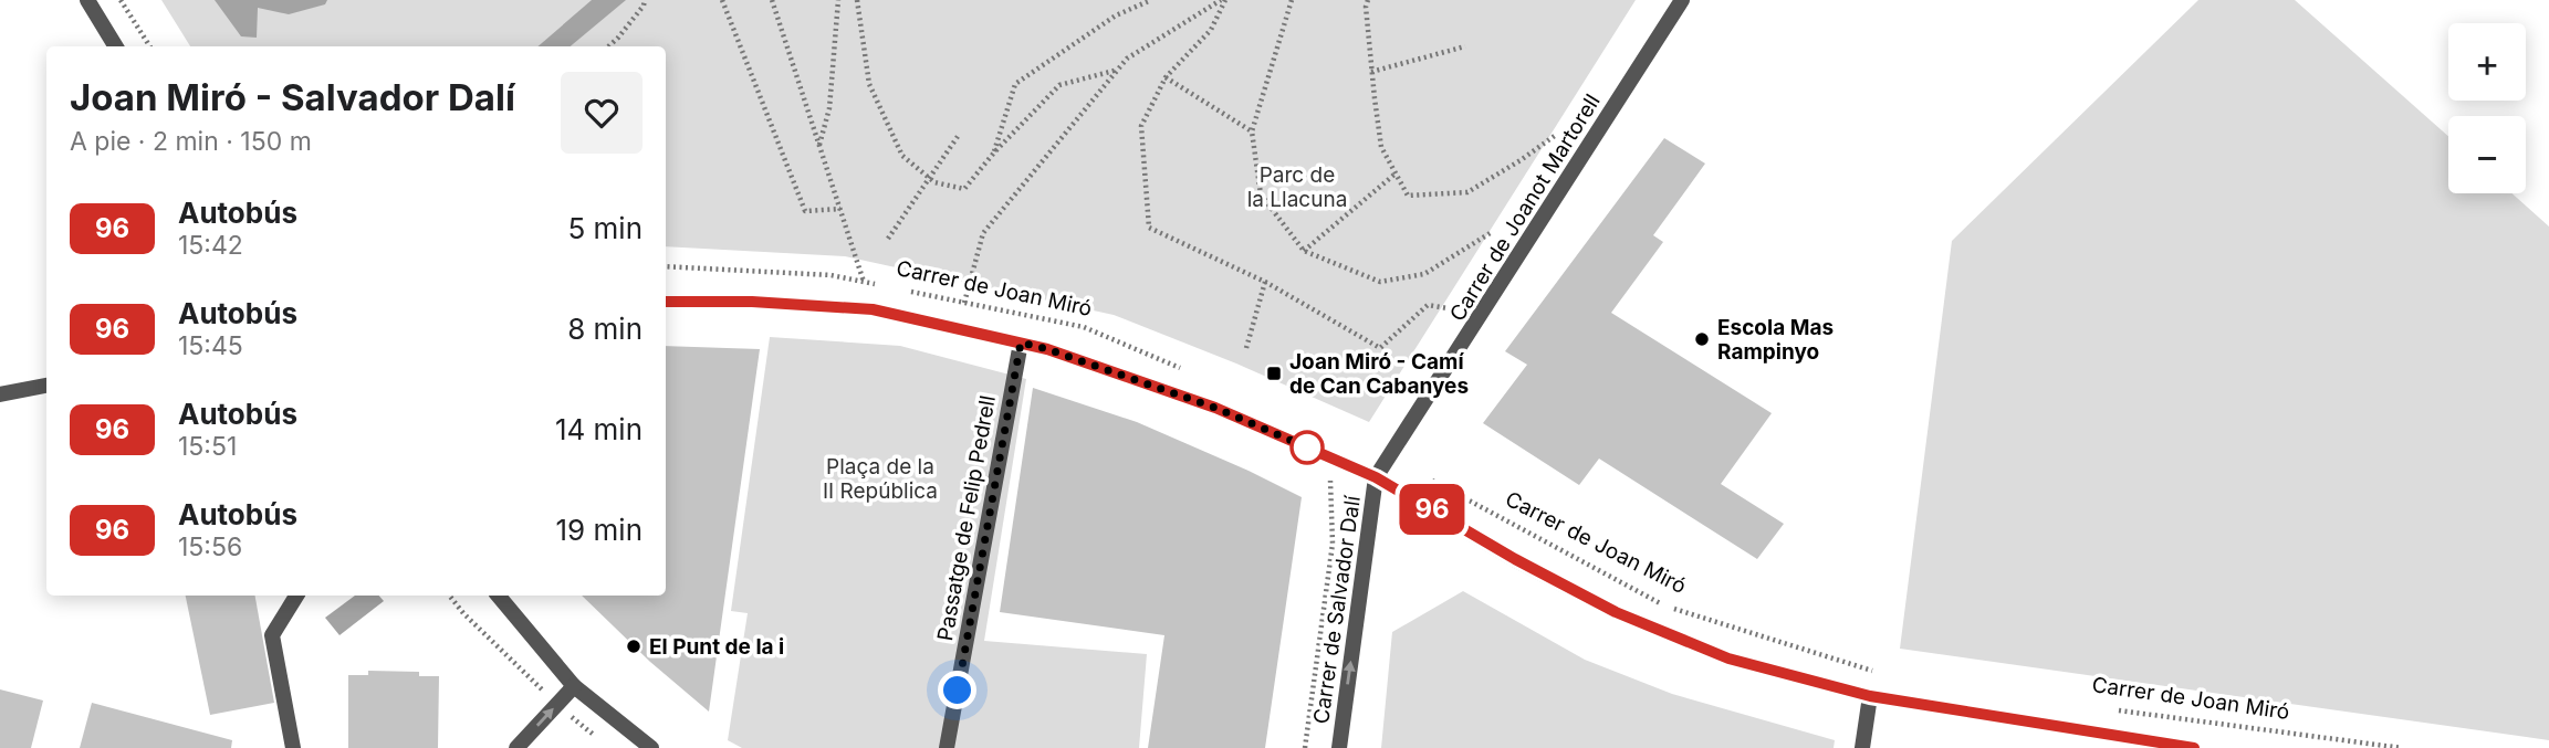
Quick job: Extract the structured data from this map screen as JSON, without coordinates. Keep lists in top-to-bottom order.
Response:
{
  "streets": {
    "street": ["Carrer de Joanot Martorell", "Passatge de Felip Pedrell", "Carrer de Salvador Dalí"],
    "path": ["Carrer de Joan Miró"]
  },
  "crossings": [
    ["Carrer de Joanot Martorell", "Carrer de Salvador Dalí"]
  ],
  "one_way": ["Carrer de Salvador Dalí"],
  "parks": ["Parc de la Llacuna", "Plaça de la II República"],
  "places": {
    "other": ["Escola Mas Rampinyo", "El Punt de la i"],
    "transit": ["Joan Miró - Camí de Can Cabanyes"]
  },
  "lines": ["bus line 96"],
  "page": {
    "on_map": "96",
    "map_buttons": ["+", "−"],
    "heading": ["Joan Miró - Salvador Dalí", "A pie · 2 min · 150 m"],
    "list": [
      {
        "mark": "96",
        "name": "Autobús",
        "note": "15:42",
        "value": "5 min"
      },
      {
        "mark": "96",
        "name": "Autobús",
        "note": "15:45",
        "value": "8 min"
      },
      {
        "mark": "96",
        "name": "Autobús",
        "note": "15:51",
        "value": "14 min"
      },
      {
        "mark": "96",
        "name": "Autobús",
        "note": "15:56",
        "value": "19 min"
      }
    ]
  }
}
